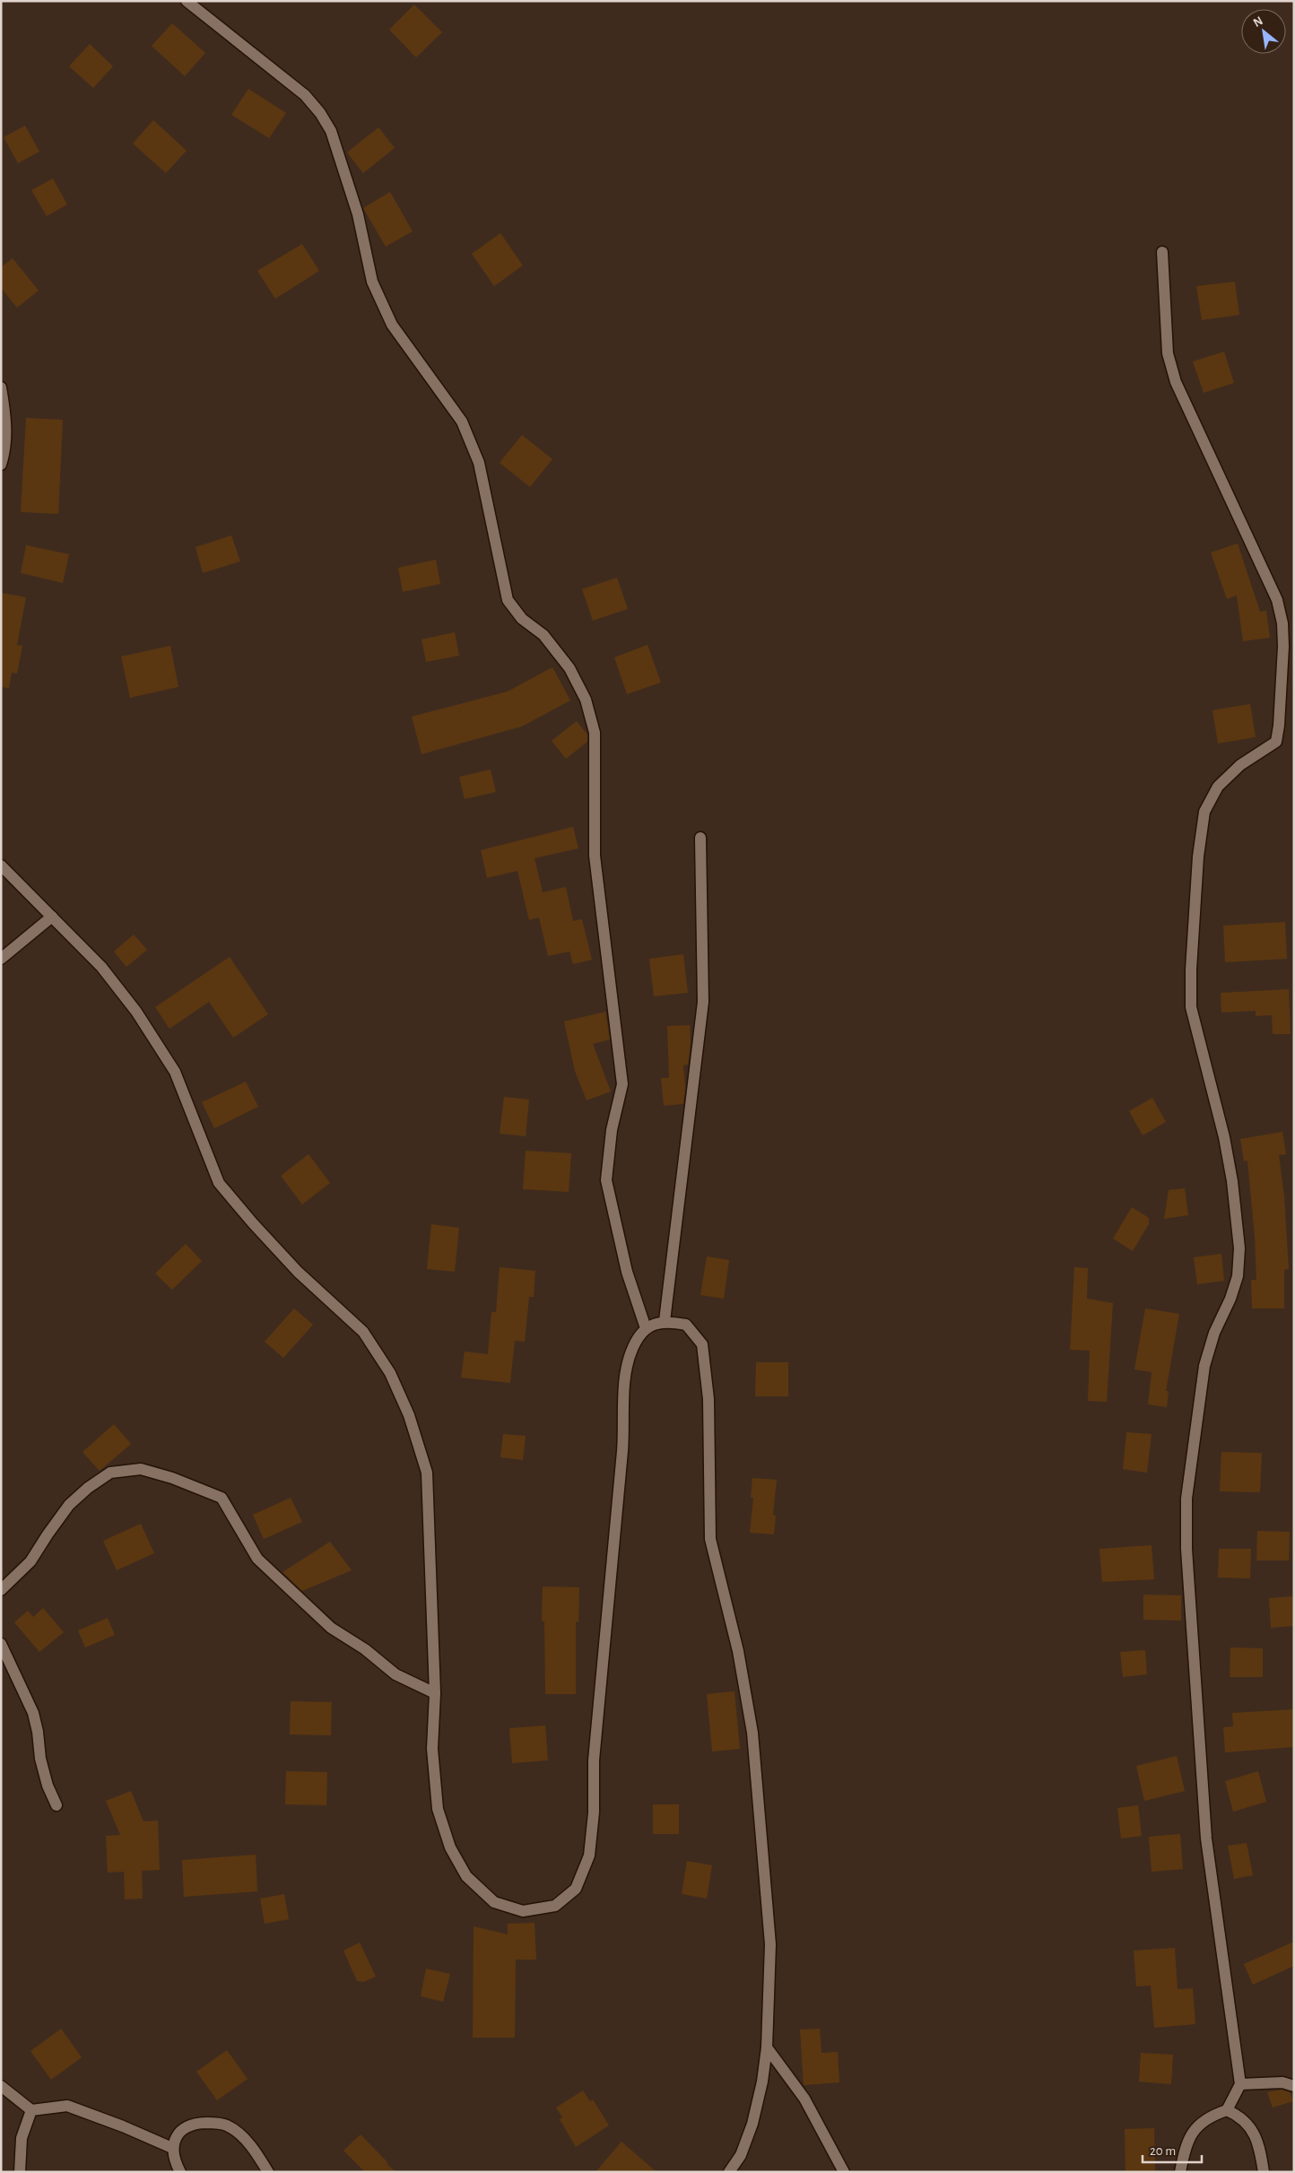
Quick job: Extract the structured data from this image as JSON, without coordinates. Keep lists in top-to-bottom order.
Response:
{
  "scale_bar": "20 m",
  "north": "top left"
}
